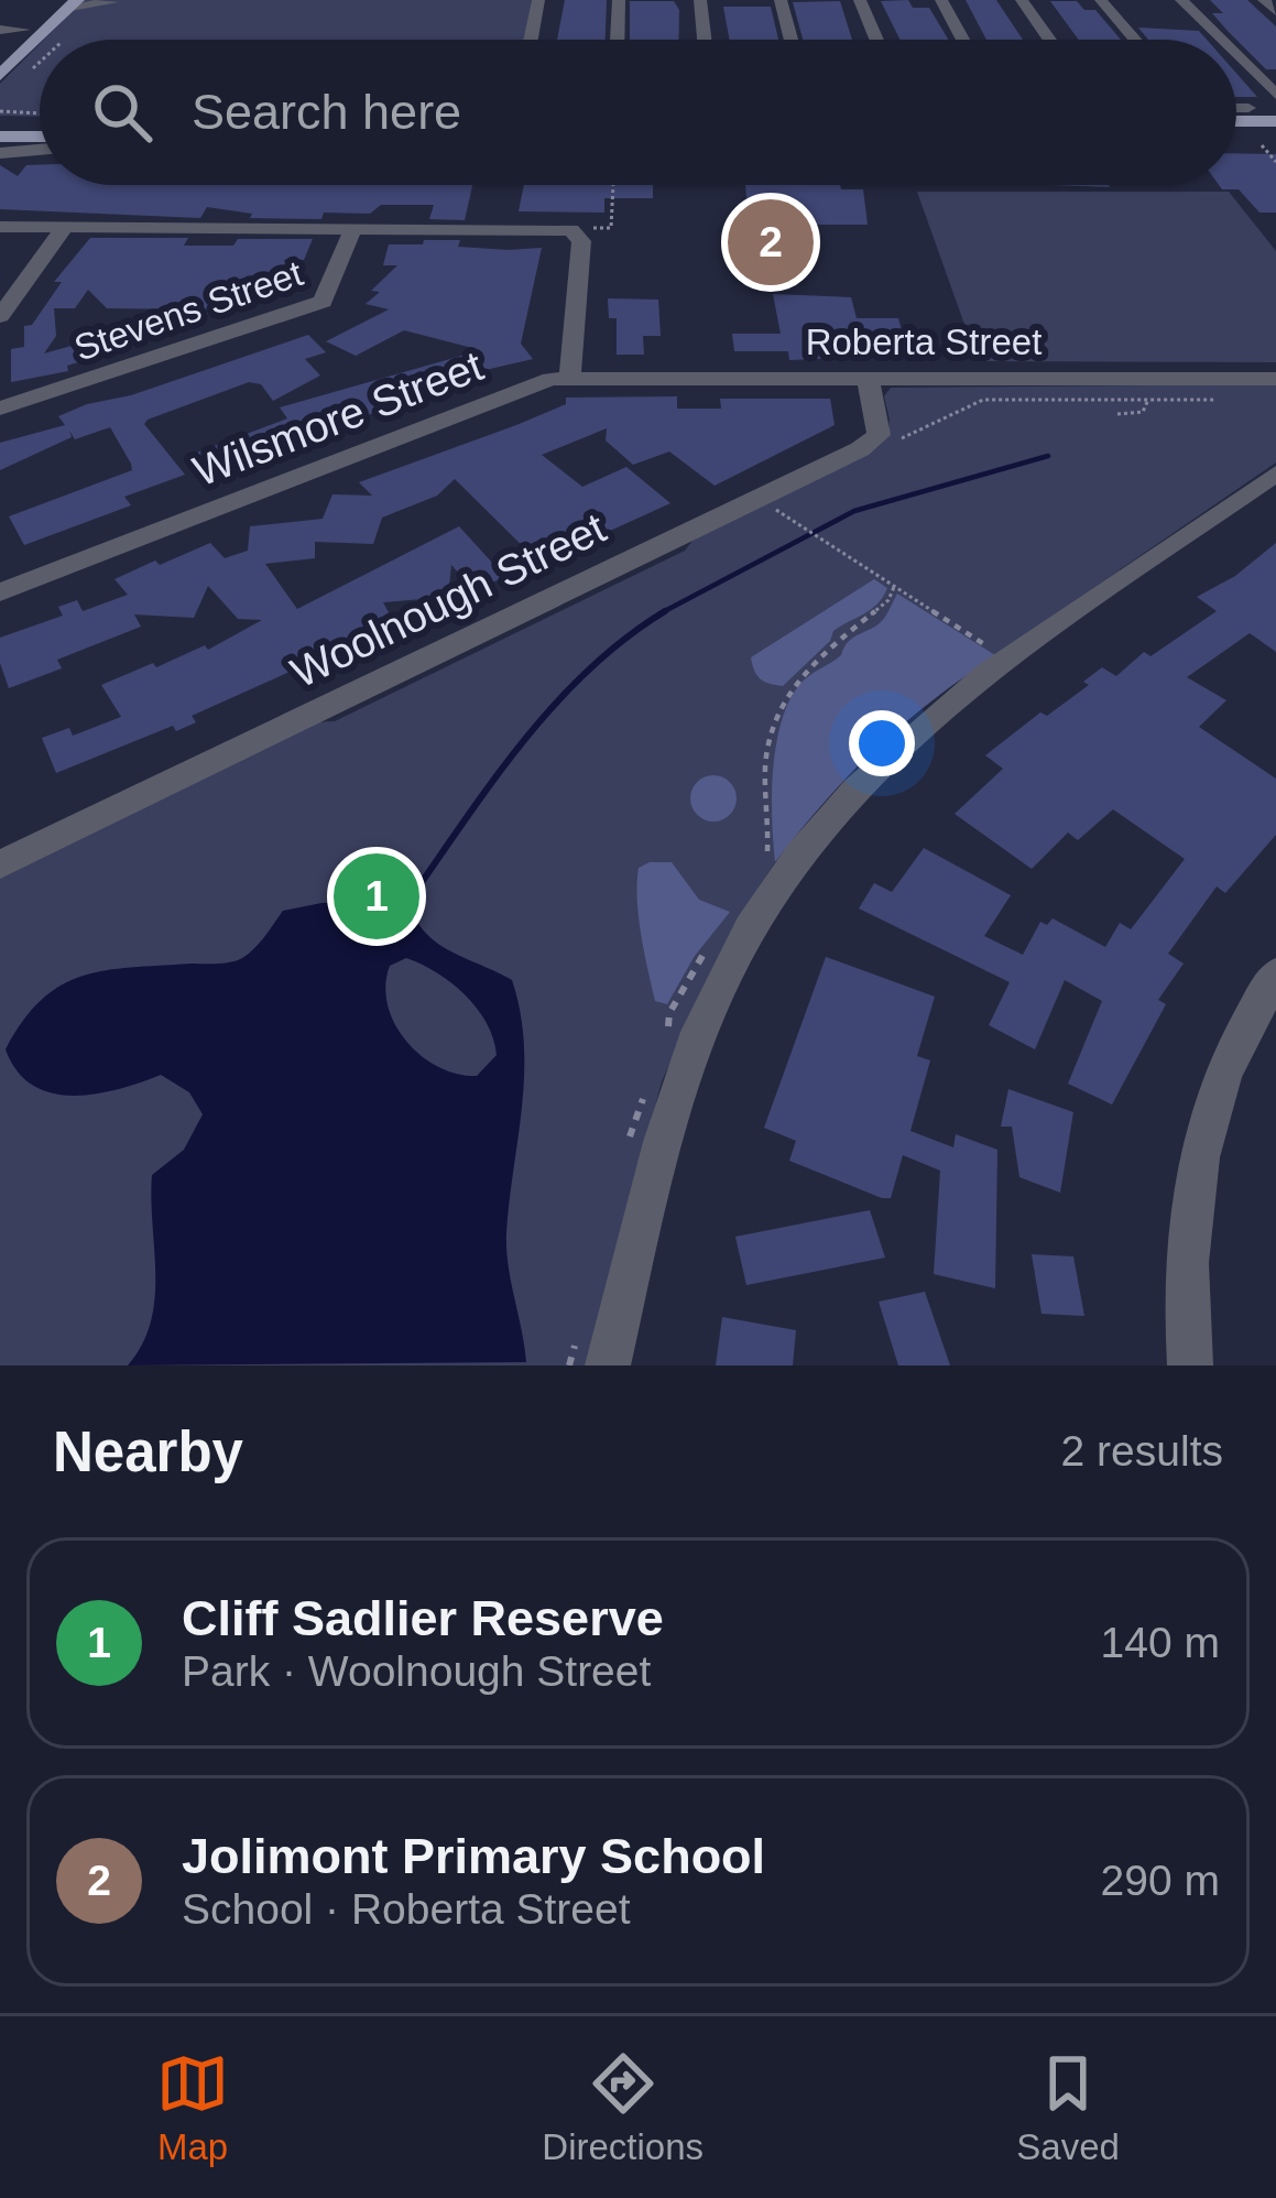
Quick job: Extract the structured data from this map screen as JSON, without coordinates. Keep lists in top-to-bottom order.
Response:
{
  "streets": {
    "street": [
      "Stevens Street",
      "Roberta Street",
      "Wilsmore Street",
      "Woolnough Street"
    ]
  },
  "crossings": [
    ["Roberta Street", "Wilsmore Street"],
    ["Roberta Street", "Woolnough Street"]
  ],
  "page": {
    "search": "Search here",
    "pins": ["2", "1"],
    "heading": ["Nearby", "2 results"],
    "list": [
      {
        "mark": "1",
        "name": "Cliff Sadlier Reserve",
        "note": "Park · Woolnough Street",
        "value": "140 m"
      },
      {
        "mark": "2",
        "name": "Jolimont Primary School",
        "note": "School · Roberta Street",
        "value": "290 m"
      }
    ],
    "nav": ["Map", "Directions", "Saved"]
  }
}
